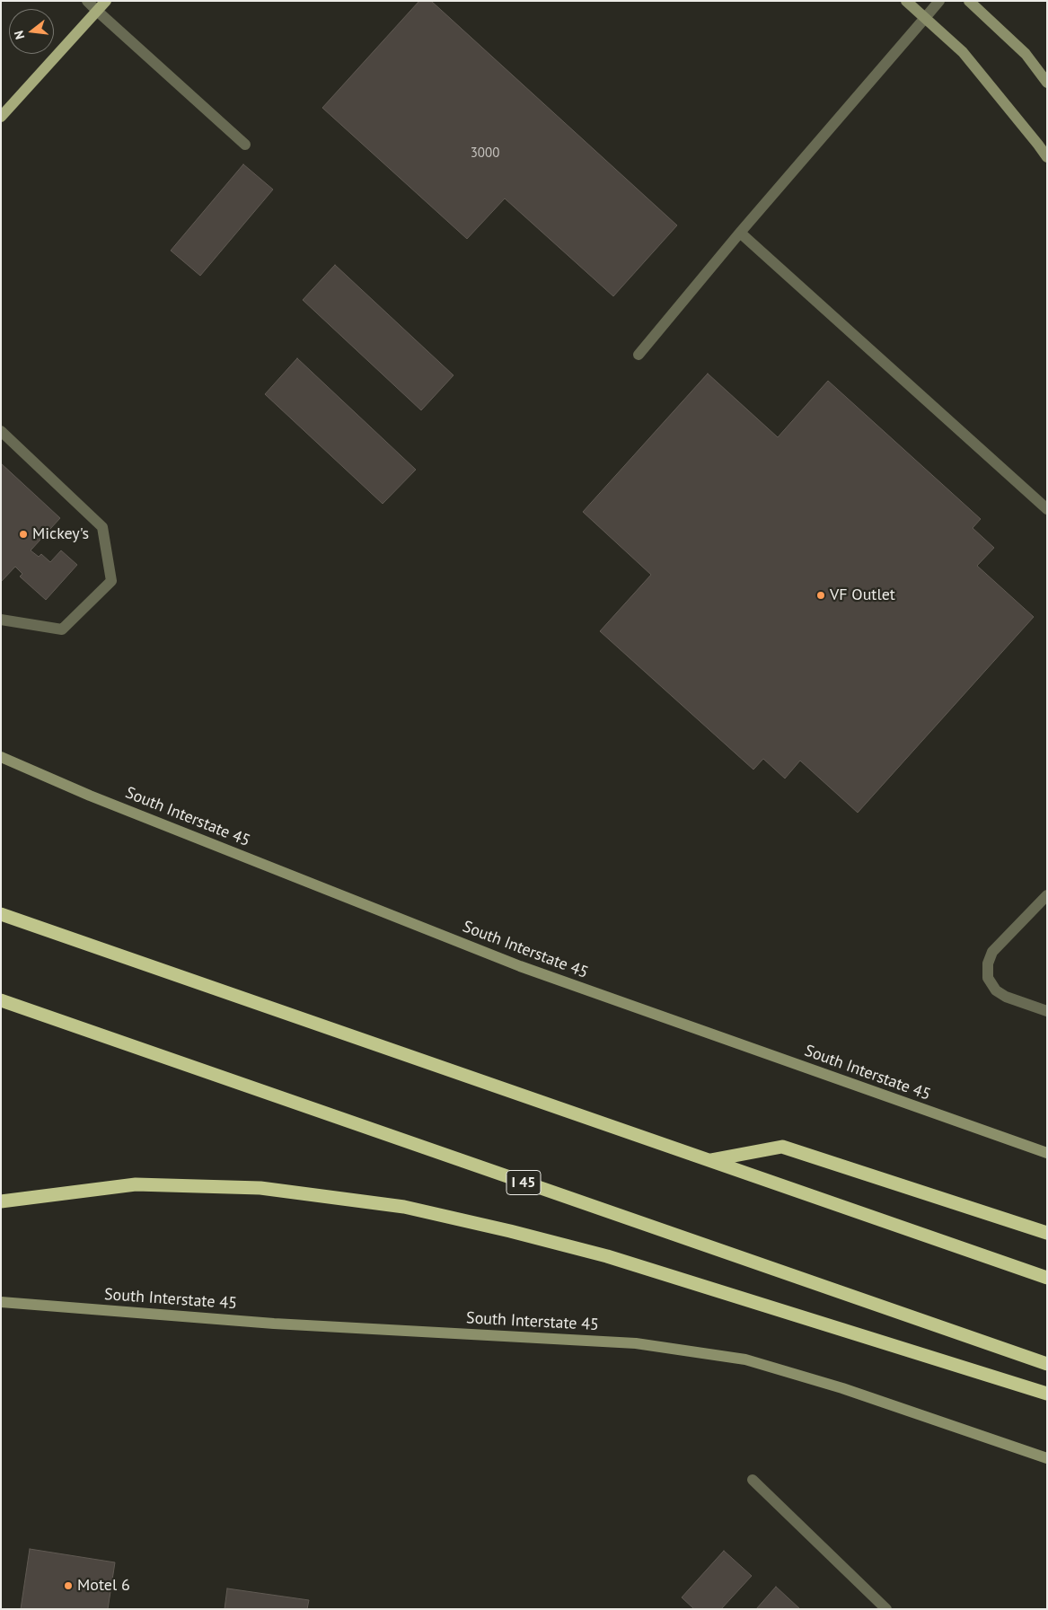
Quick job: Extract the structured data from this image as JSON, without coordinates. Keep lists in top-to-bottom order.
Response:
{
  "streets": {
    "highway": ["I 45"],
    "main road": ["South Interstate 45"]
  },
  "places": ["Mickey's", "VF Outlet", "Motel 6"],
  "house_numbers": ["3000"],
  "north": "left"
}
